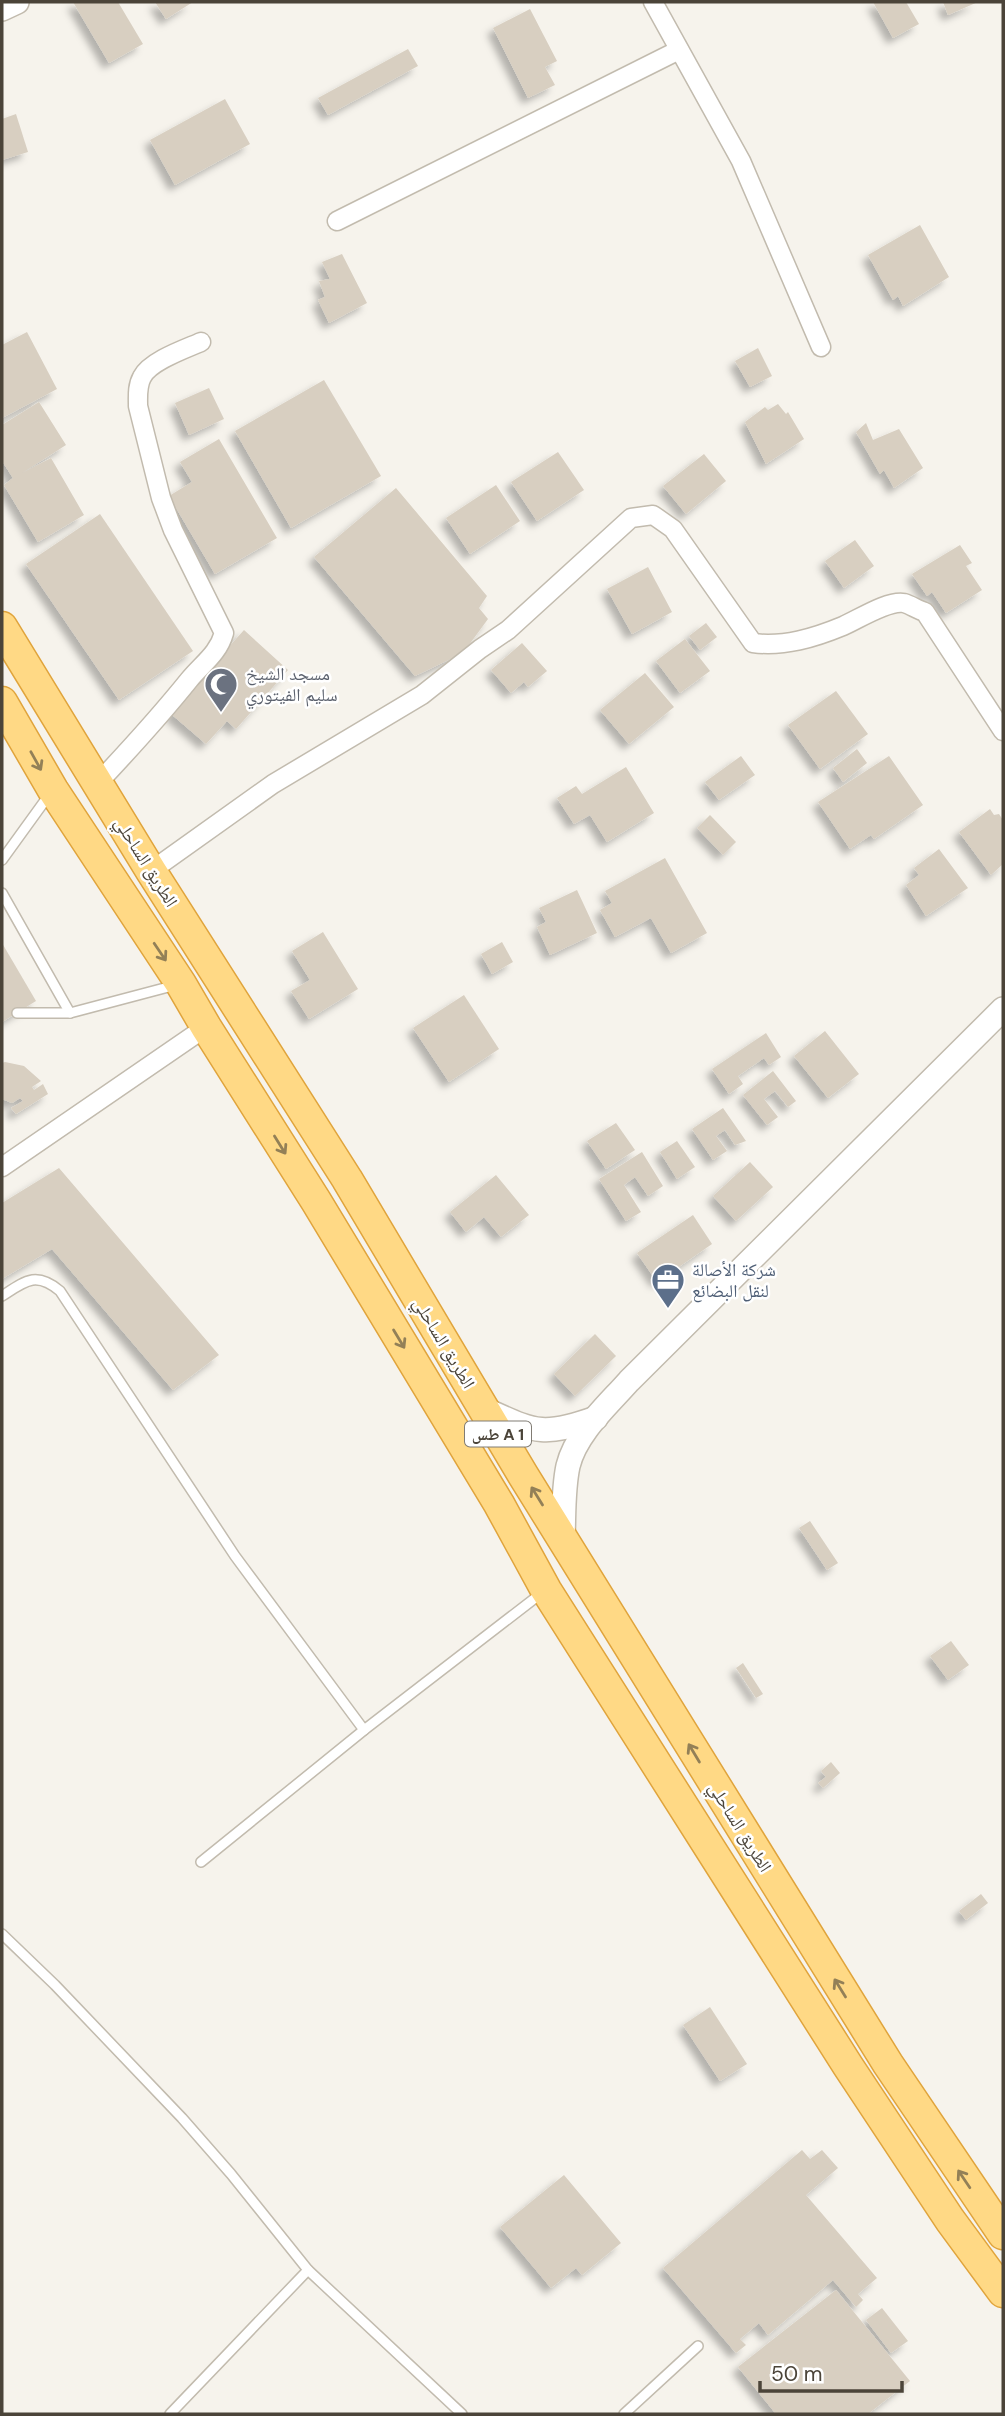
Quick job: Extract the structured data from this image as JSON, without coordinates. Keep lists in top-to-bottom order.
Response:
{
  "streets": {
    "highway": ["الطريق الساحلي", "طس A 1"]
  },
  "places": {
    "mosque": ["مسجد الشيخ سليم الفيتوري"],
    "office": ["شركة الأصالة لنقل البضائع"]
  },
  "scale_bar": "50 m"
}
